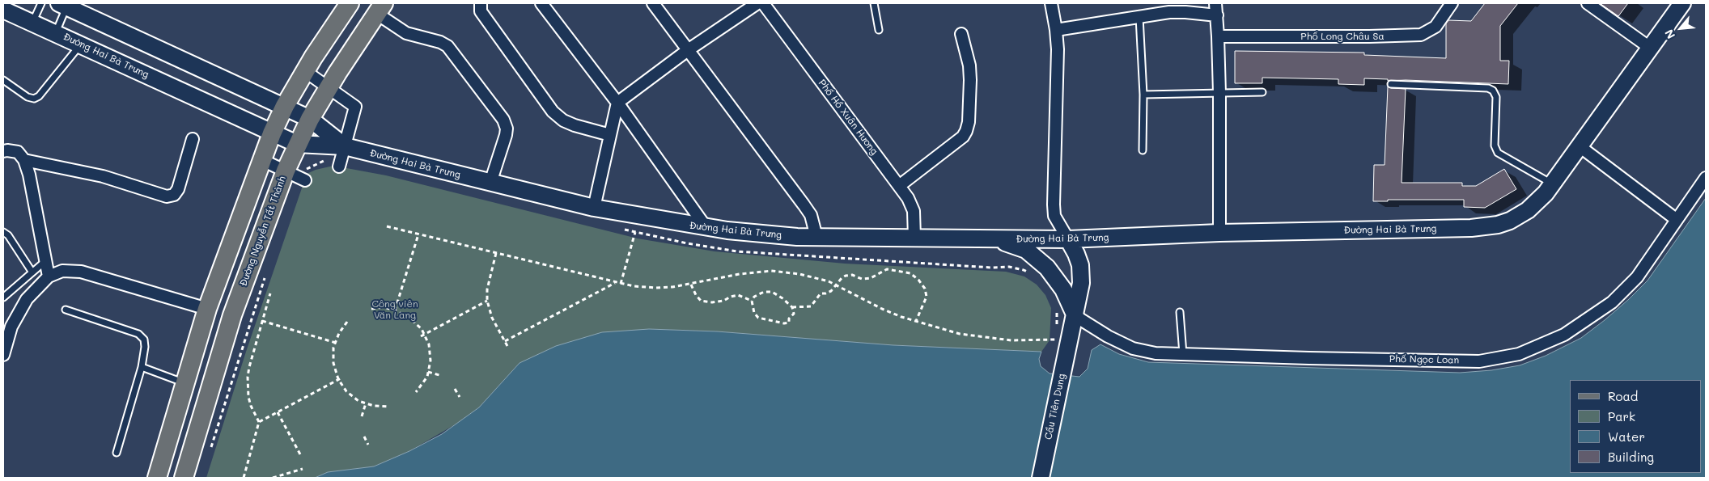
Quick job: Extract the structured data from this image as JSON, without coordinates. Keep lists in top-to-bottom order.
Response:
{
  "streets": {
    "main road": ["Đường Nguyễn Tất Thành"],
    "street": [
      "Phố Long Châu Sa",
      "Đường Hai Bà Trưng",
      "Phố Hồ Xuân Hương",
      "Phố Ngọc Loan",
      "Cầu Tiên Dung"
    ]
  },
  "crossings": [
    ["Đường Hai Bà Trưng", "Phố Hồ Xuân Hương"],
    ["Đường Hai Bà Trưng", "Đường Nguyễn Tất Thành"],
    ["Đường Hai Bà Trưng", "Cầu Tiên Dung"],
    ["Phố Ngọc Loan", "Cầu Tiên Dung"]
  ],
  "parks": ["Công viên Văn Lang"],
  "legend": [
    "Road",
    "Park",
    "Water",
    "Building"
  ],
  "north": "bottom left"
}
